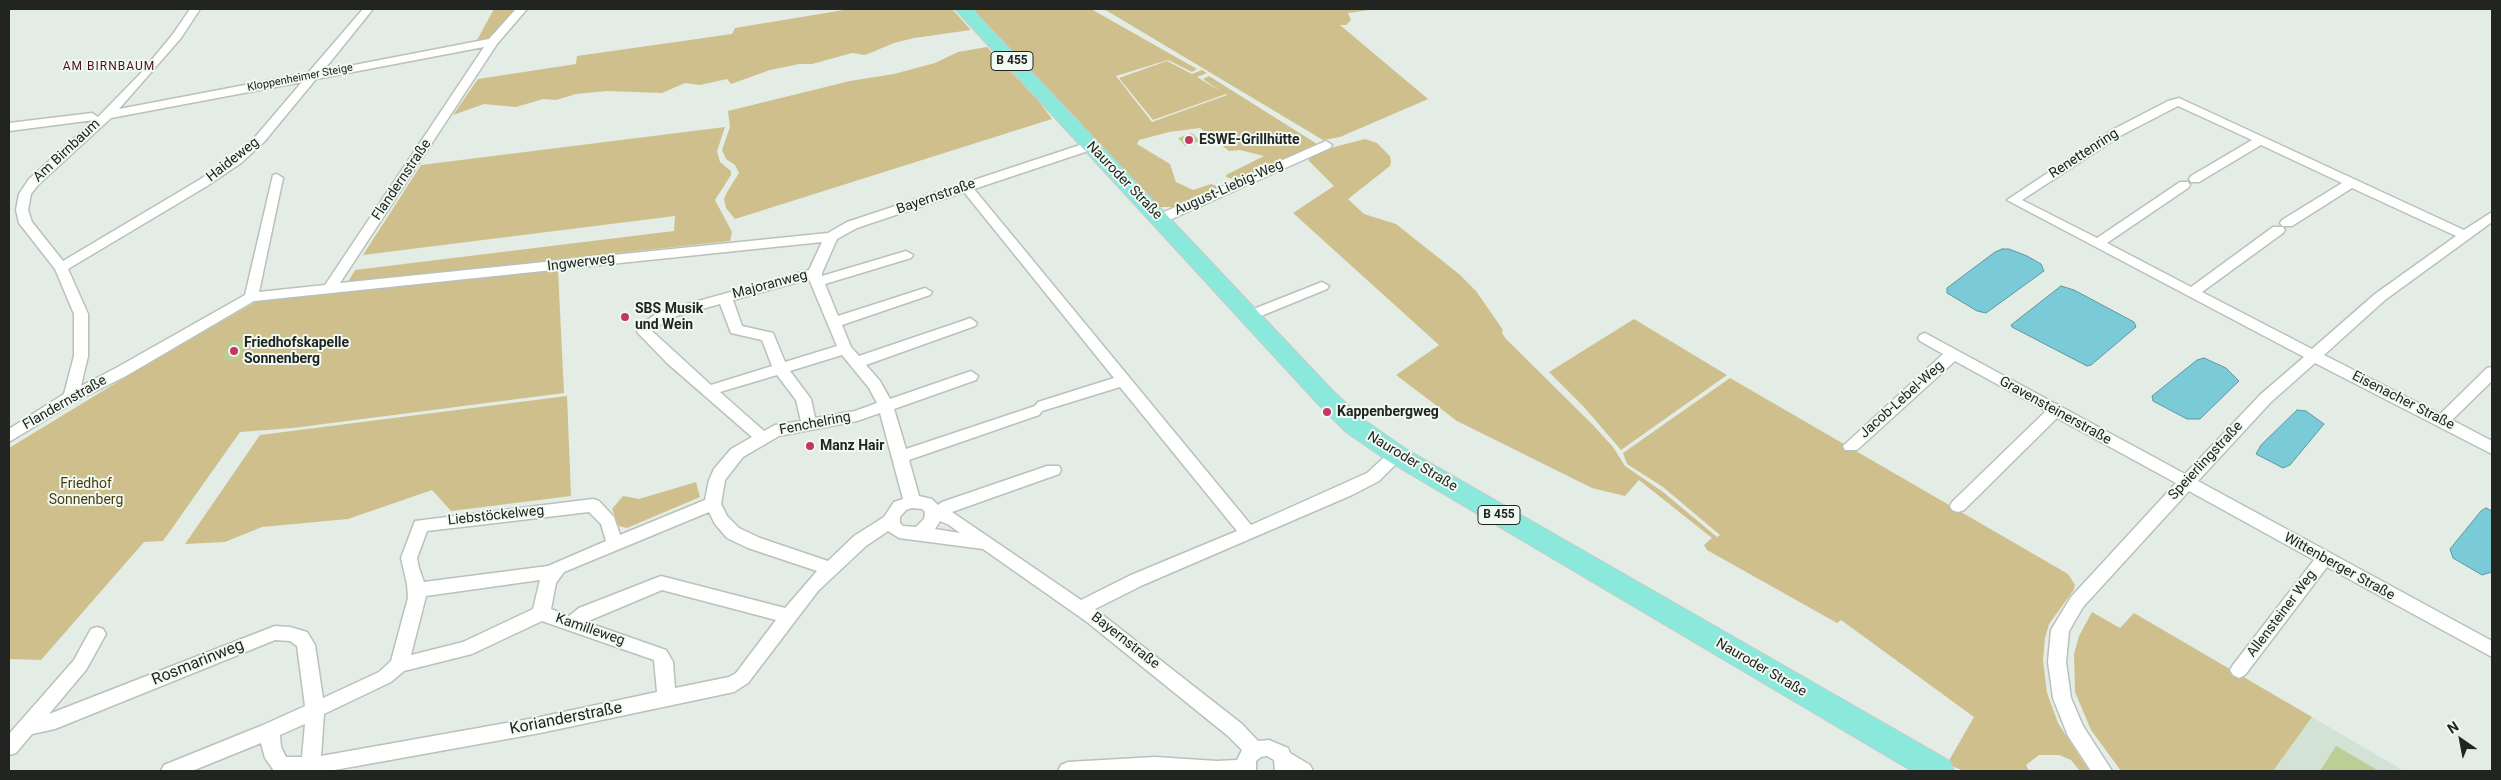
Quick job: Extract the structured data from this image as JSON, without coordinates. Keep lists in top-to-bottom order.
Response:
{
  "streets": {
    "main road": ["B 455", "Nauroder Straße"],
    "street": [
      "Kloppenheimer Steige",
      "Am Birnbaum",
      "Renettenring",
      "Haideweg",
      "Flandernstraße",
      "August-Liebig-Weg",
      "Bayernstraße",
      "Ingwerweg",
      "Majoranweg",
      "Jacob-Lebel-Weg",
      "Eisenacher Straße",
      "Gravensteinerstraße",
      "Fenchelring",
      "Speierlingstraße",
      "Liebstöckelweg",
      "Wittenberger Straße",
      "Allensteiner Weg",
      "Kamilleweg",
      "Rosmarinweg",
      "Korianderstraße"
    ]
  },
  "crossings": [
    ["Kloppenheimer Steige", "Am Birnbaum"],
    ["Kloppenheimer Steige", "Haideweg"],
    ["Kloppenheimer Steige", "Flandernstraße"],
    ["Am Birnbaum", "Haideweg"],
    ["Am Birnbaum", "Flandernstraße"],
    ["Renettenring", "Eisenacher Straße"],
    ["Renettenring", "Speierlingstraße"],
    ["Flandernstraße", "Ingwerweg"],
    ["Nauroder Straße", "August-Liebig-Weg"],
    ["Nauroder Straße", "Bayernstraße"],
    ["Bayernstraße", "Ingwerweg"],
    ["Bayernstraße", "Korianderstraße"],
    ["Majoranweg", "Fenchelring"],
    ["Jacob-Lebel-Weg", "Gravensteinerstraße"],
    ["Eisenacher Straße", "Speierlingstraße"],
    ["Gravensteinerstraße", "Speierlingstraße"],
    ["Gravensteinerstraße", "Wittenberger Straße"],
    ["Speierlingstraße", "Wittenberger Straße"],
    ["Wittenberger Straße", "Allensteiner Weg"],
    ["Kamilleweg", "Korianderstraße"]
  ],
  "districts": ["AM BIRNBAUM"],
  "parks": ["Friedhof Sonnenberg"],
  "places": [
    "ESWE-Grillhütte",
    "SBS Musik und Wein",
    "Friedhofskapelle Sonnenberg",
    "Kappenbergweg",
    "Manz Hair"
  ],
  "north": "top left"
}
